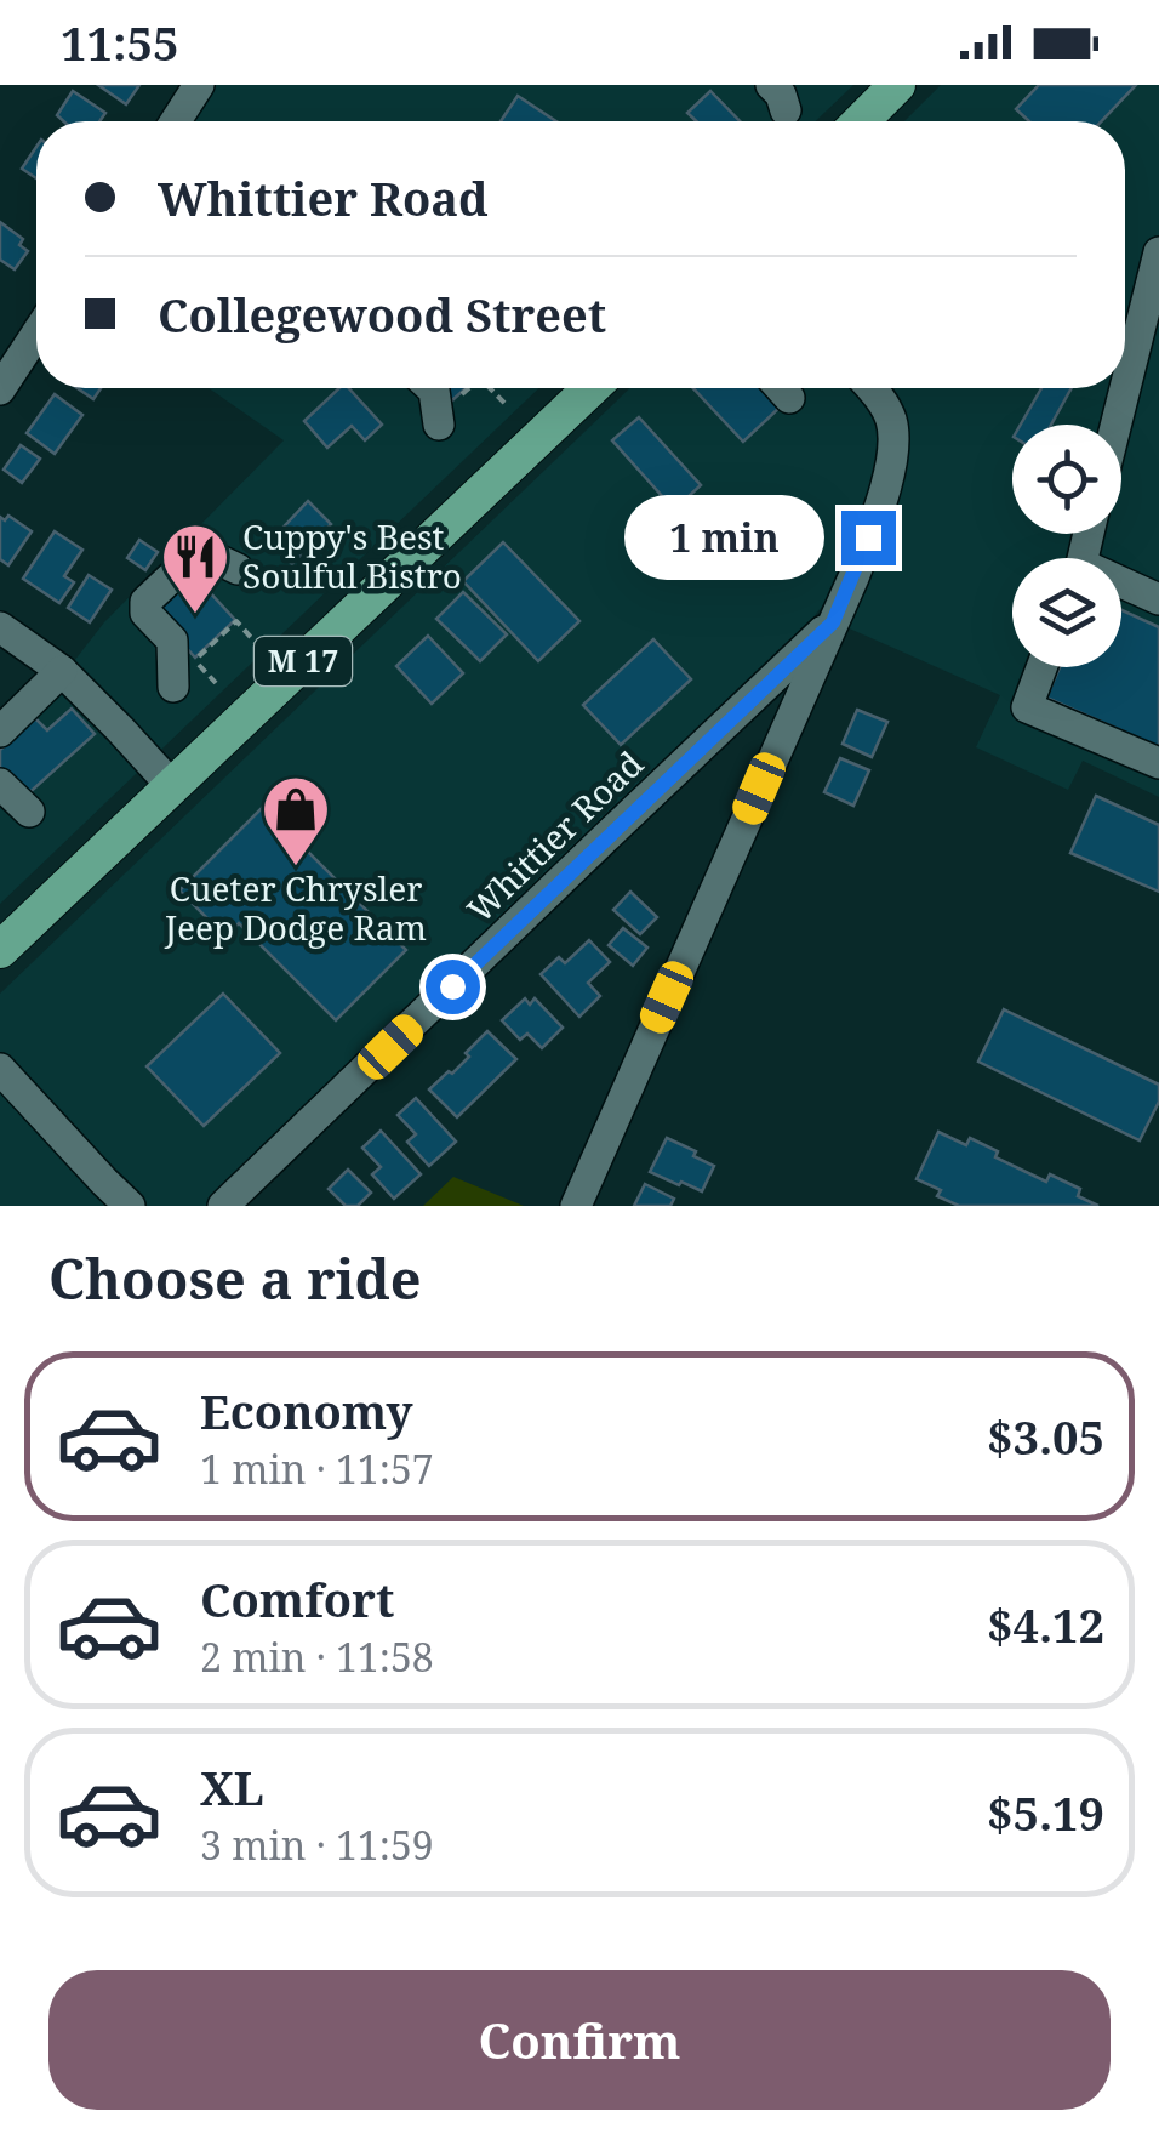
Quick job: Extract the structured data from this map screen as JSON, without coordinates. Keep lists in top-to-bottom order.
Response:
{
  "streets": {
    "main road": ["M 17"],
    "street": ["Whittier Road"]
  },
  "places": {
    "restaurant": ["Cuppy's Best Soulful Bistro"],
    "shop": ["Cueter Chrysler Jeep Dodge Ram"]
  },
  "page": {
    "status": "11:55",
    "banner": ["Whittier Road", "Collegewood Street"],
    "bubble": "1 min",
    "heading": "Choose a ride",
    "list": [
      {
        "name": "Economy",
        "note": "1 min · 11:57",
        "value": "$3.05"
      },
      {
        "name": "Comfort",
        "note": "2 min · 11:58",
        "value": "$4.12"
      },
      {
        "name": "XL",
        "note": "3 min · 11:59",
        "value": "$5.19"
      }
    ],
    "buttons": "Confirm"
  }
}
